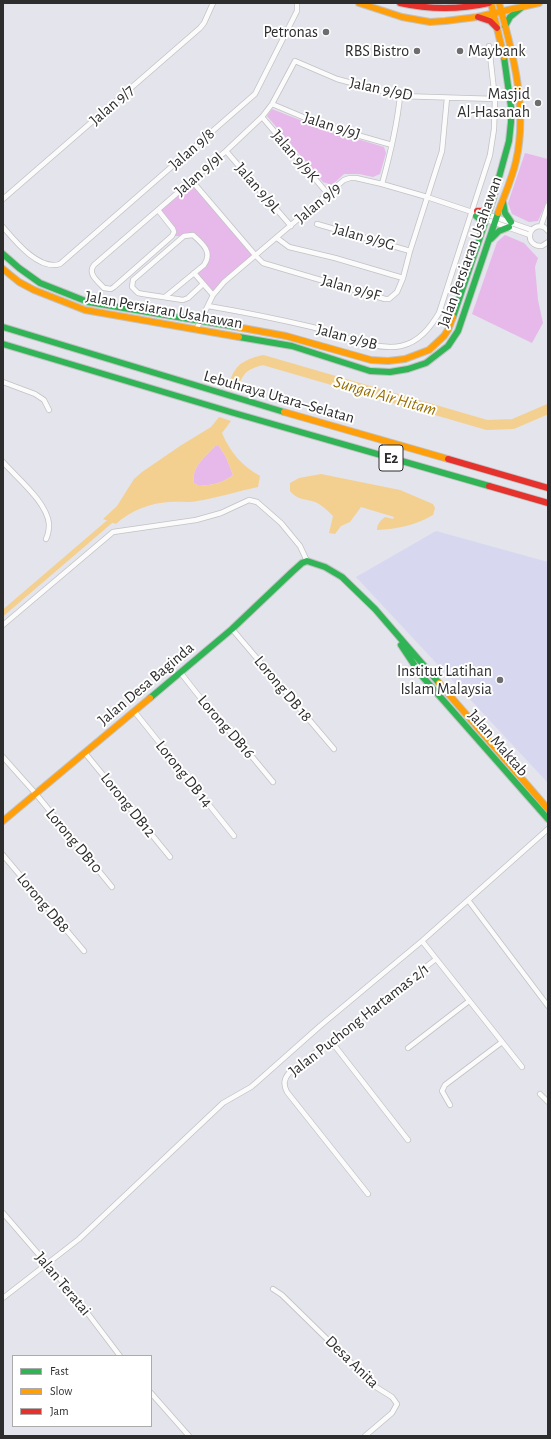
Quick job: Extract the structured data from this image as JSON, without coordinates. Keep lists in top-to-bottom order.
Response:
{
  "streets": {
    "main road": [
      "Jalan Persiaran Usahawan",
      "Lebuhraya Utara–Selatan",
      "E2",
      "Jalan Desa Baginda",
      "Jalan Maktab"
    ],
    "street": [
      "Jalan 9/9D",
      "Jalan 9/7",
      "Jalan 9/9J",
      "Jalan 9/8",
      "Jalan 9/9K",
      "Jalan 9/9I",
      "Jalan 9/9L",
      "Jalan 9/9",
      "Jalan 9/9G",
      "Jalan 9/9F",
      "Jalan 9/9B",
      "Lorong DB 18",
      "Lorong DB16",
      "Lorong DB 14",
      "Lorong DB12",
      "Lorong DB10",
      "Lorong DB8",
      "Jalan Puchong Hartamas 2/1",
      "Jalan Teratai",
      "Desa Anita"
    ]
  },
  "crossings": [
    ["Jalan 9/9D", "Jalan 9/9I"],
    ["Jalan 9/9D", "Jalan 9/9F"],
    ["Jalan 9/9D", "Jalan 9/9B"],
    ["Jalan 9/9J", "Jalan 9/9I"],
    ["Jalan 9/9K", "Jalan 9/9I"],
    ["Jalan 9/9K", "Jalan 9/9"],
    ["Jalan 9/9I", "Jalan 9/9L"],
    ["Jalan 9/9I", "Jalan 9/9F"],
    ["Jalan 9/9L", "Jalan 9/9"],
    ["Jalan 9/9", "Jalan Persiaran Usahawan"],
    ["Jalan 9/9", "Jalan 9/9F"],
    ["Jalan 9/9", "Jalan 9/9B"],
    ["Jalan 9/9G", "Jalan 9/9F"],
    ["Jalan Desa Baginda", "Lorong DB 18"],
    ["Jalan Desa Baginda", "Lorong DB16"],
    ["Jalan Desa Baginda", "Jalan Maktab"],
    ["Jalan Desa Baginda", "Lorong DB 14"],
    ["Jalan Desa Baginda", "Lorong DB12"],
    ["Jalan Desa Baginda", "Lorong DB10"]
  ],
  "water": ["Sungai Air Hitam"],
  "places": [
    "Petronas",
    "RBS Bistro",
    "Maybank",
    "Masjid Al-Hasanah",
    "Institut Latihan Islam Malaysia"
  ],
  "legend": ["Fast", "Slow", "Jam"]
}
